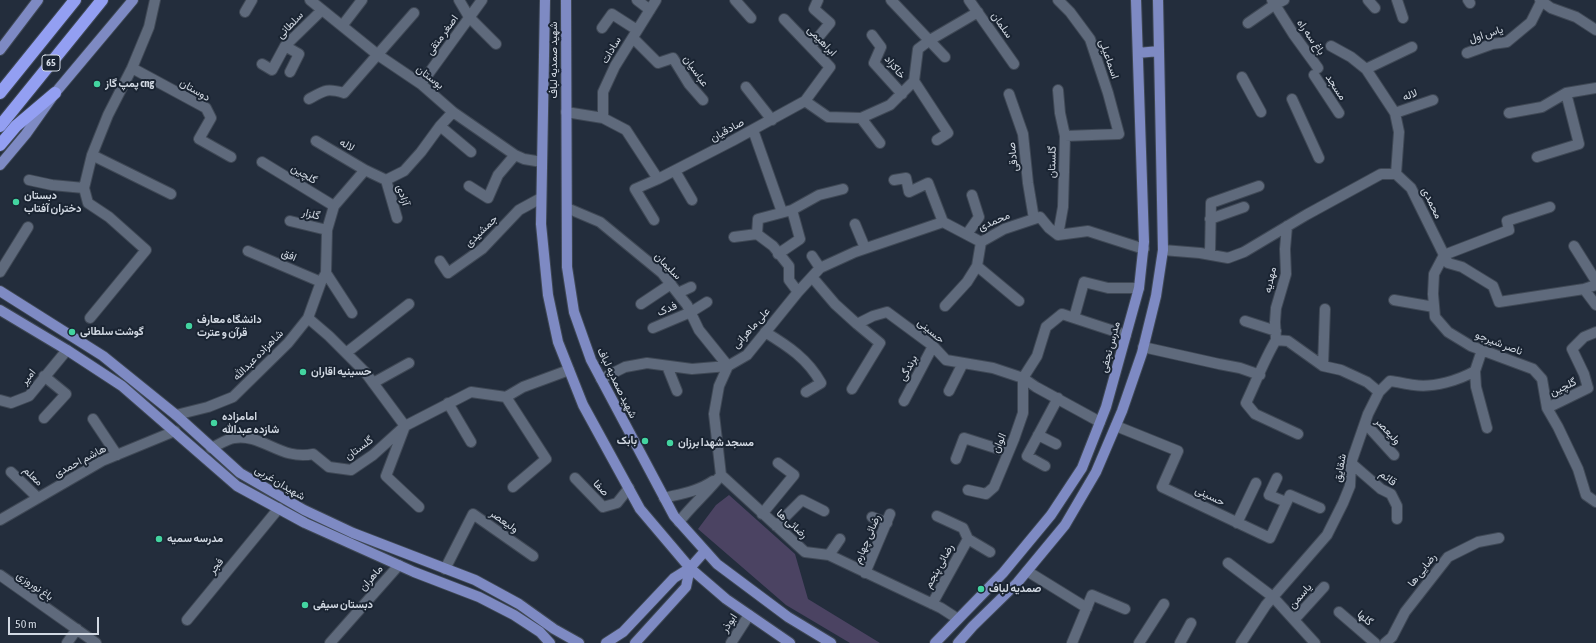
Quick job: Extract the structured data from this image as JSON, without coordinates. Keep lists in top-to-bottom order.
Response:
{
  "streets": {
    "highway": ["65"],
    "main road": ["شهید صمدیه لباف", "مدرس نجفی", "شهیدان غربی"],
    "street": [
      "سلطانی",
      "سلمان",
      "یاس اول",
      "اصغر متقی",
      "باغ سه راه",
      "ابراهیمی",
      "سادات",
      "اسماعیلی",
      "خاکزاد",
      "عباسیان",
      "بوستان",
      "مسجد",
      "دوستان",
      "لاله",
      "صادقیان",
      "صادقی",
      "گلستان",
      "گلچین",
      "آزادی",
      "محمدی",
      "گلزار",
      "جمشیدی",
      "افق",
      "سلیمان",
      "مهدیه",
      "فدک",
      "علی ماهرانی",
      "حسینی",
      "ناصر شیرجو",
      "شاهزاده عبدالله",
      "برندگی",
      "امیر",
      "ولیعصر",
      "الوان",
      "هاشم احمدی",
      "شقایق",
      "معلم",
      "قائم",
      "صفا",
      "رضائی ها",
      "رضائی چهارم",
      "فجر",
      "رضائی پنجم",
      "رضایی ها",
      "ماهران",
      "باغ نوروزی",
      "یاسمن",
      "گلها",
      "ابوذر"
    ]
  },
  "crossings": [
    ["سلطانی", "بوستان"],
    ["اصغر متقی", "بوستان"],
    ["باغ سه راه", "مسجد"],
    ["ابراهیمی", "صادقیان"],
    ["سادات", "عباسیان"],
    ["اسماعیلی", "گلستان"],
    ["شهید صمدیه لباف", "بوستان"],
    ["شهید صمدیه لباف", "جمشیدی"],
    ["شهید صمدیه لباف", "سلیمان"],
    ["شهید صمدیه لباف", "علی ماهرانی"],
    ["شهید صمدیه لباف", "صفا"],
    ["شهید صمدیه لباف", "ابوذر"],
    ["لاله", "شاهزاده عبدالله"],
    ["صادقی", "محمدی"],
    ["گلستان", "شهیدان غربی"],
    ["گلچین", "ناصر شیرجو"],
    ["گلچین", "شاهزاده عبدالله"],
    ["محمدی", "ناصر شیرجو"],
    ["گلزار", "شاهزاده عبدالله"],
    ["افق", "شاهزاده عبدالله"],
    ["سلیمان", "فدک"],
    ["سلیمان", "علی ماهرانی"],
    ["حسینی", "مدرس نجفی"],
    ["حسینی", "برندگی"],
    ["حسینی", "الوان"],
    ["مدرس نجفی", "رضائی ها"],
    ["شاهزاده عبدالله", "شهیدان غربی"],
    ["امیر", "شهیدان غربی"],
    ["ولیعصر", "شقایق"],
    ["ولیعصر", "شهیدان غربی"],
    ["هاشم احمدی", "معلم"],
    ["هاشم احمدی", "شهیدان غربی"],
    ["شقایق", "قائم"],
    ["شهیدان غربی", "فجر"],
    ["شهیدان غربی", "ماهران"],
    ["رضائی ها", "رضائی چهارم"],
    ["رضائی ها", "رضائی پنجم"]
  ],
  "places": [
    "پمپ گاز cng",
    "دبستان دختران آفتاب",
    "دانشگاه معارف قرآن و عترت",
    "گوشت سلطانی",
    "حسینیه اقاران",
    "امامزاده شازده عبدالله",
    "بابک",
    "مسجد شهدا برزان",
    "مدرسه سمیه",
    "صمدیه لباف",
    "دبستان سیفی"
  ],
  "scale_bar": "50 m"
}
